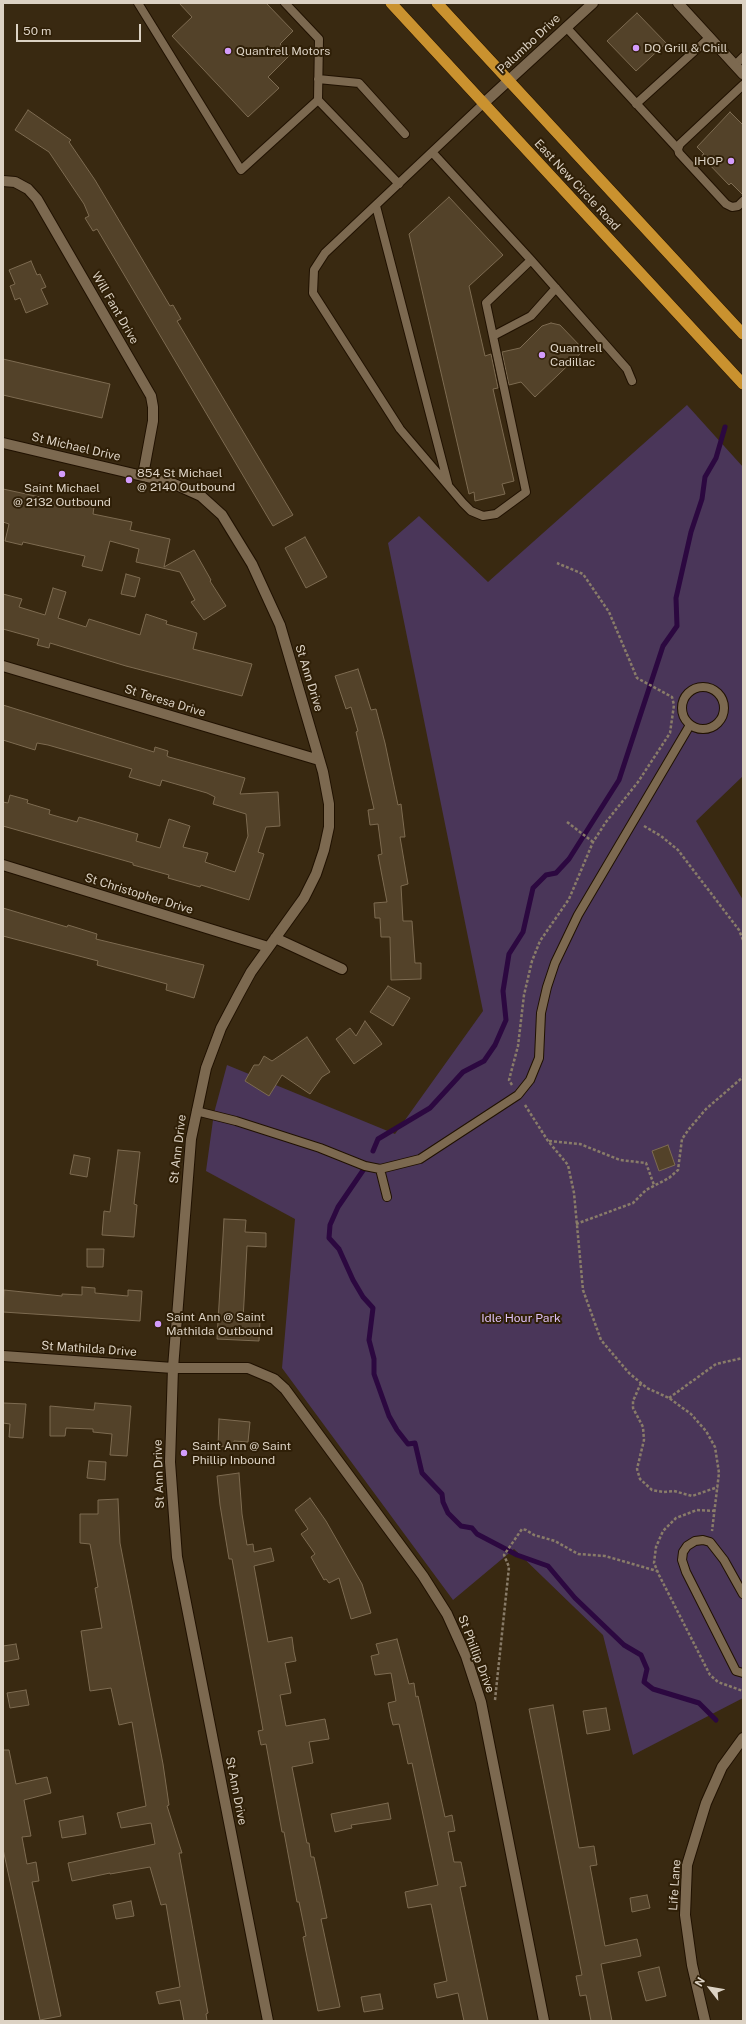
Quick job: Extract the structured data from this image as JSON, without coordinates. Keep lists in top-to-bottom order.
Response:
{
  "streets": {
    "highway": ["East New Circle Road"],
    "street": [
      "Palumbo Drive",
      "Will Fant Drive",
      "St Michael Drive",
      "St Ann Drive",
      "St Teresa Drive",
      "St Christopher Drive",
      "St Mathilda Drive",
      "St Phillip Drive",
      "Life Lane"
    ]
  },
  "crossings": [
    ["Palumbo Drive", "East New Circle Road"],
    ["Will Fant Drive", "St Michael Drive"],
    ["Will Fant Drive", "St Ann Drive"],
    ["St Michael Drive", "St Ann Drive"],
    ["St Ann Drive", "St Teresa Drive"],
    ["St Ann Drive", "St Christopher Drive"],
    ["St Ann Drive", "St Mathilda Drive"],
    ["St Ann Drive", "St Phillip Drive"],
    ["St Mathilda Drive", "St Phillip Drive"]
  ],
  "parks": ["Idle Hour Park"],
  "places": [
    "DQ Grill & Chill",
    "Quantrell Motors",
    "IHOP",
    "Quantrell Cadillac",
    "Saint Michael @ 2132 Outbound",
    "854 St Michael @ 2140 Outbound",
    "Saint Ann @ Saint Mathilda Outbound",
    "Saint Ann @ Saint Phillip Inbound"
  ],
  "scale_bar": "50 m",
  "north": "top left"
}
